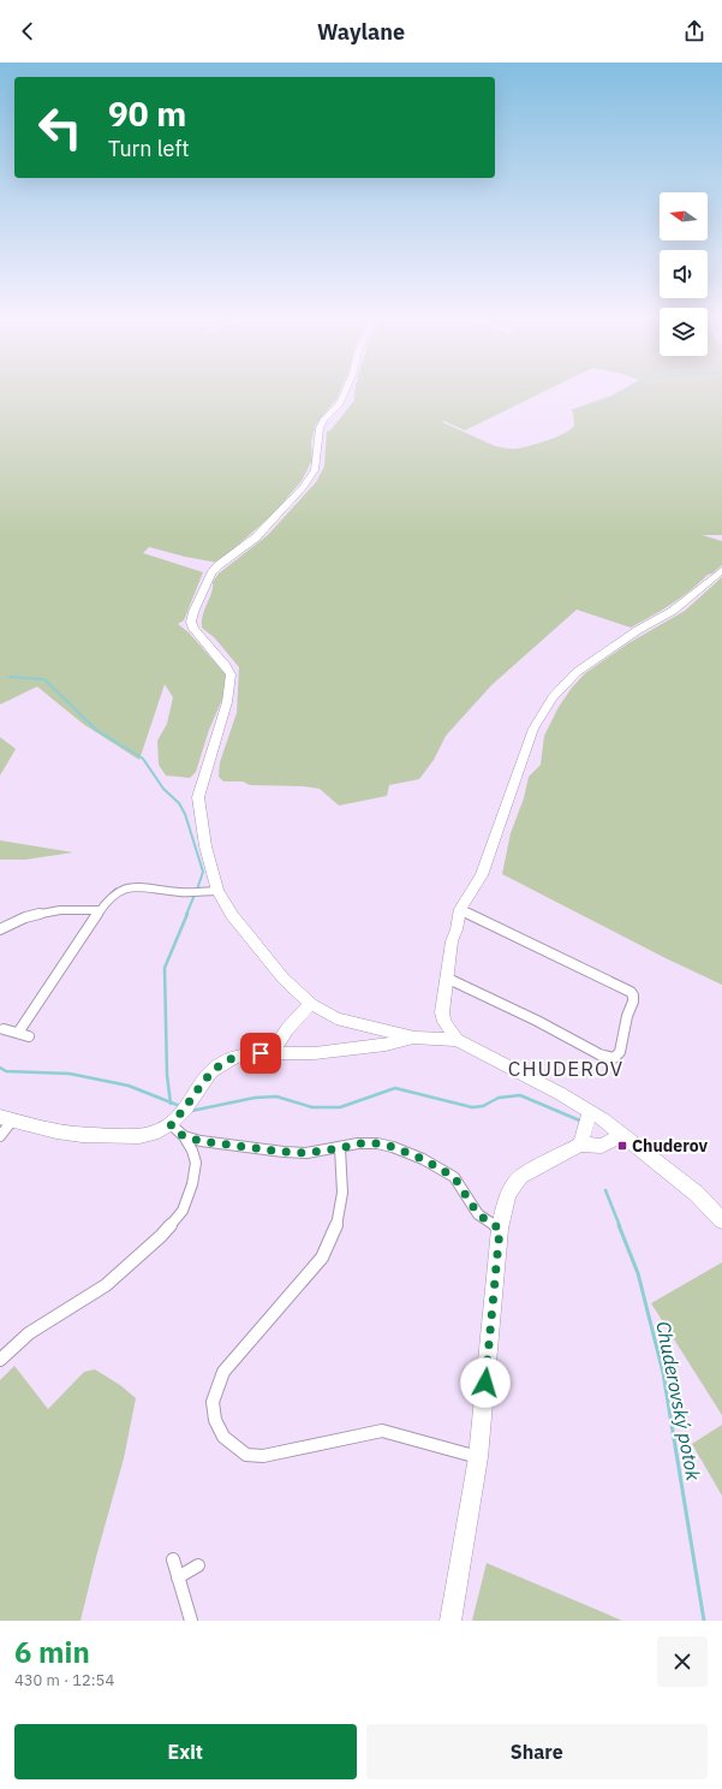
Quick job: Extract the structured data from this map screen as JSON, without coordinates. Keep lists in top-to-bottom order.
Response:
{
  "districts": ["CHUDEROV"],
  "water": ["Chuderovský potok"],
  "places": {
    "transit": ["Chuderov"]
  },
  "north": "left",
  "page": {
    "header": "Waylane",
    "turn": ["90 m", "Turn left"],
    "heading": ["6 min", "430 m · 12:54"],
    "buttons": ["Exit", "Share"]
  }
}
